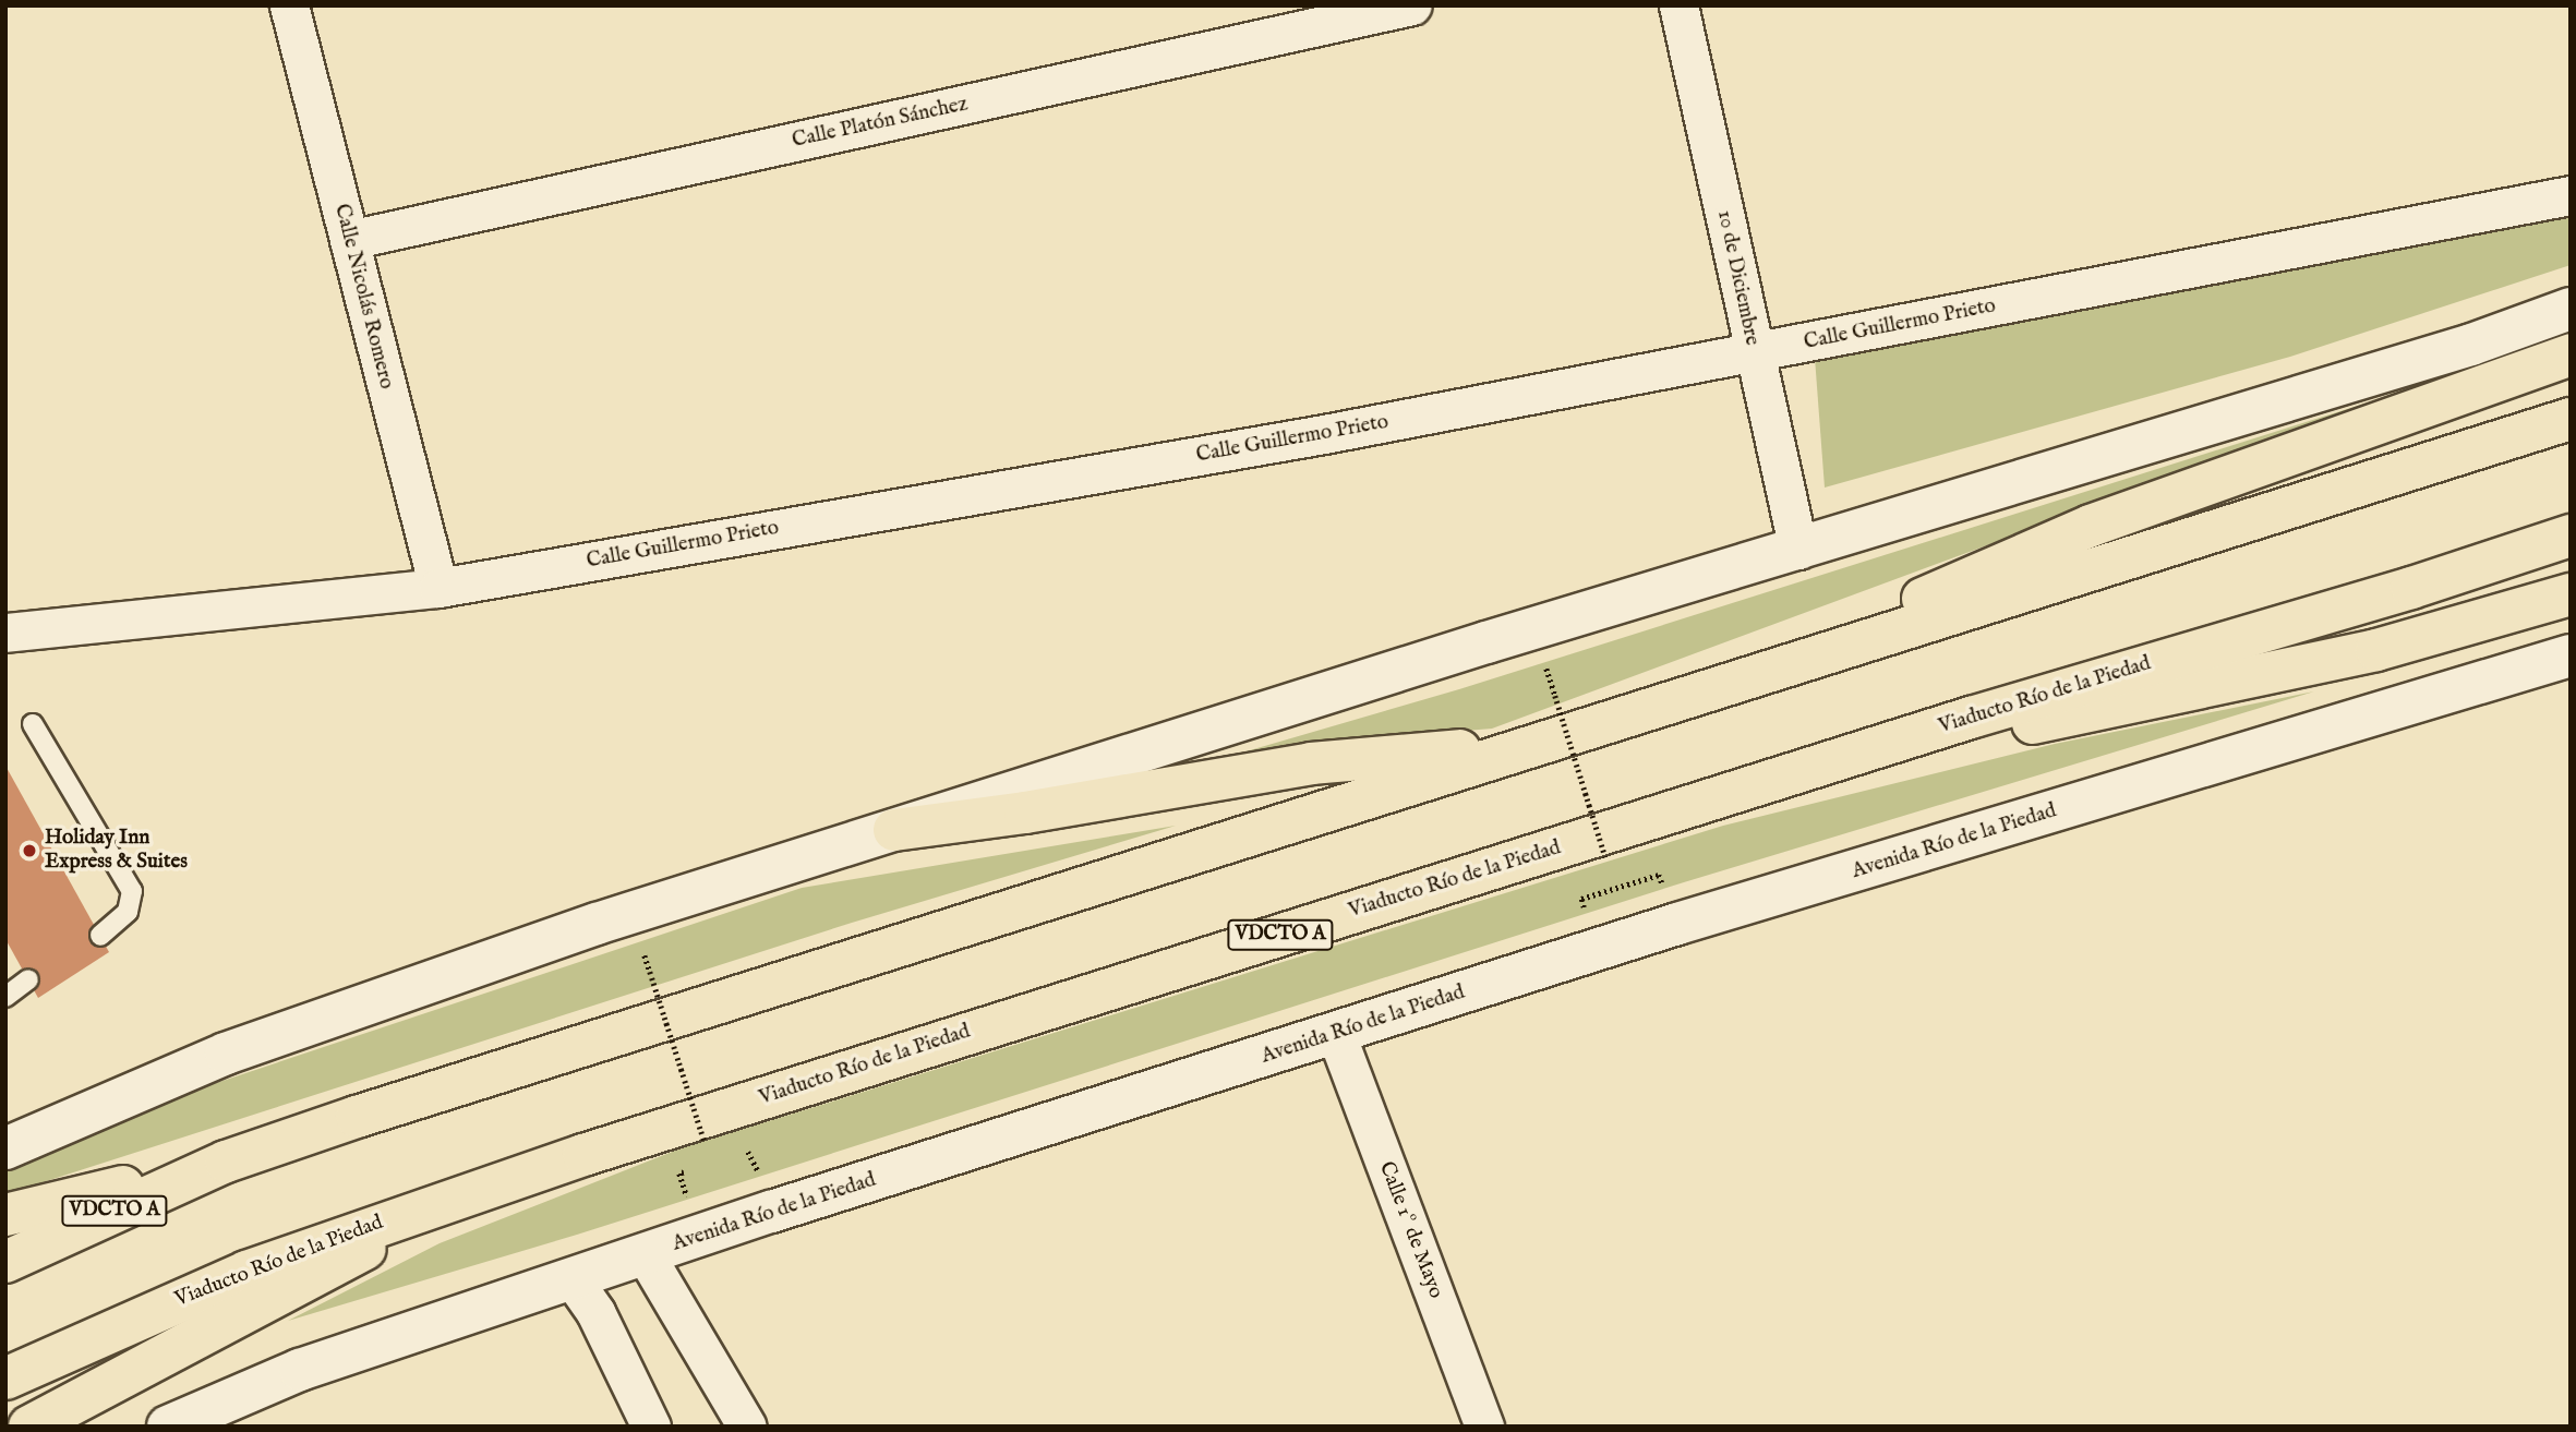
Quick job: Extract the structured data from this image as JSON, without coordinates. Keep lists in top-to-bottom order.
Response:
{
  "streets": {
    "highway": ["Viaducto Río de la Piedad", "VDCTO A"],
    "main road": ["Avenida Río de la Piedad"],
    "street": [
      "Calle Platón Sánchez",
      "10 de Diciembre",
      "Calle Nicolás Romero",
      "Calle Guillermo Prieto",
      "Calle 1º de Mayo"
    ]
  },
  "crossings": [
    ["Calle Platón Sánchez", "Calle Nicolás Romero"],
    ["10 de Diciembre", "Calle Guillermo Prieto"],
    ["Calle Nicolás Romero", "Calle Guillermo Prieto"],
    ["Avenida Río de la Piedad", "Calle 1º de Mayo"]
  ],
  "places": ["Holiday Inn Express & Suites"]
}
